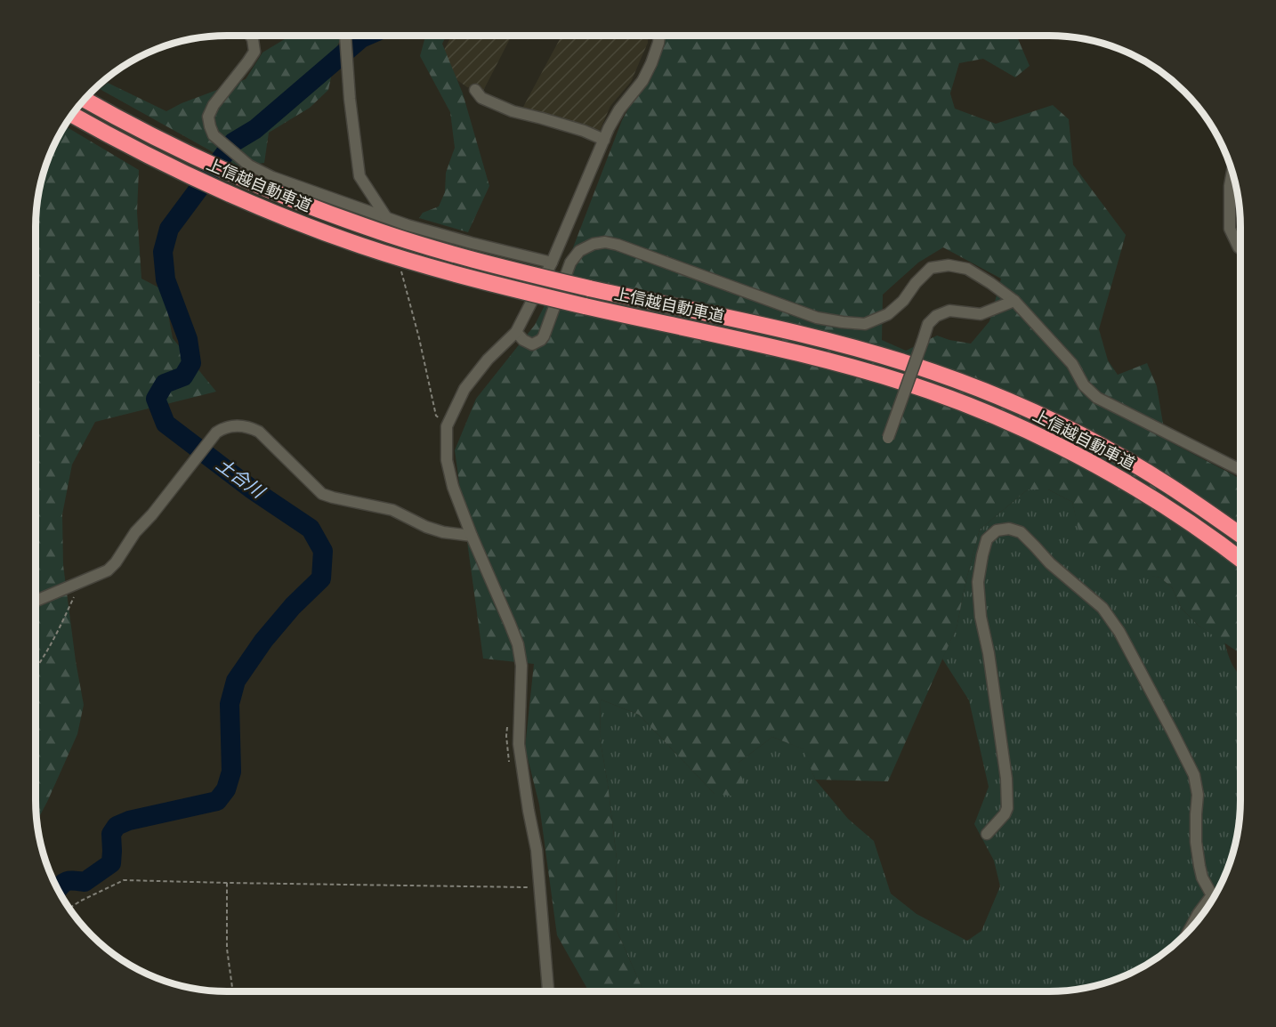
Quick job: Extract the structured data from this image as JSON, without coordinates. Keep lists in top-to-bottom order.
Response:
{
  "streets": {
    "highway": ["上信越自動車道"]
  },
  "water": ["土合川"]
}
